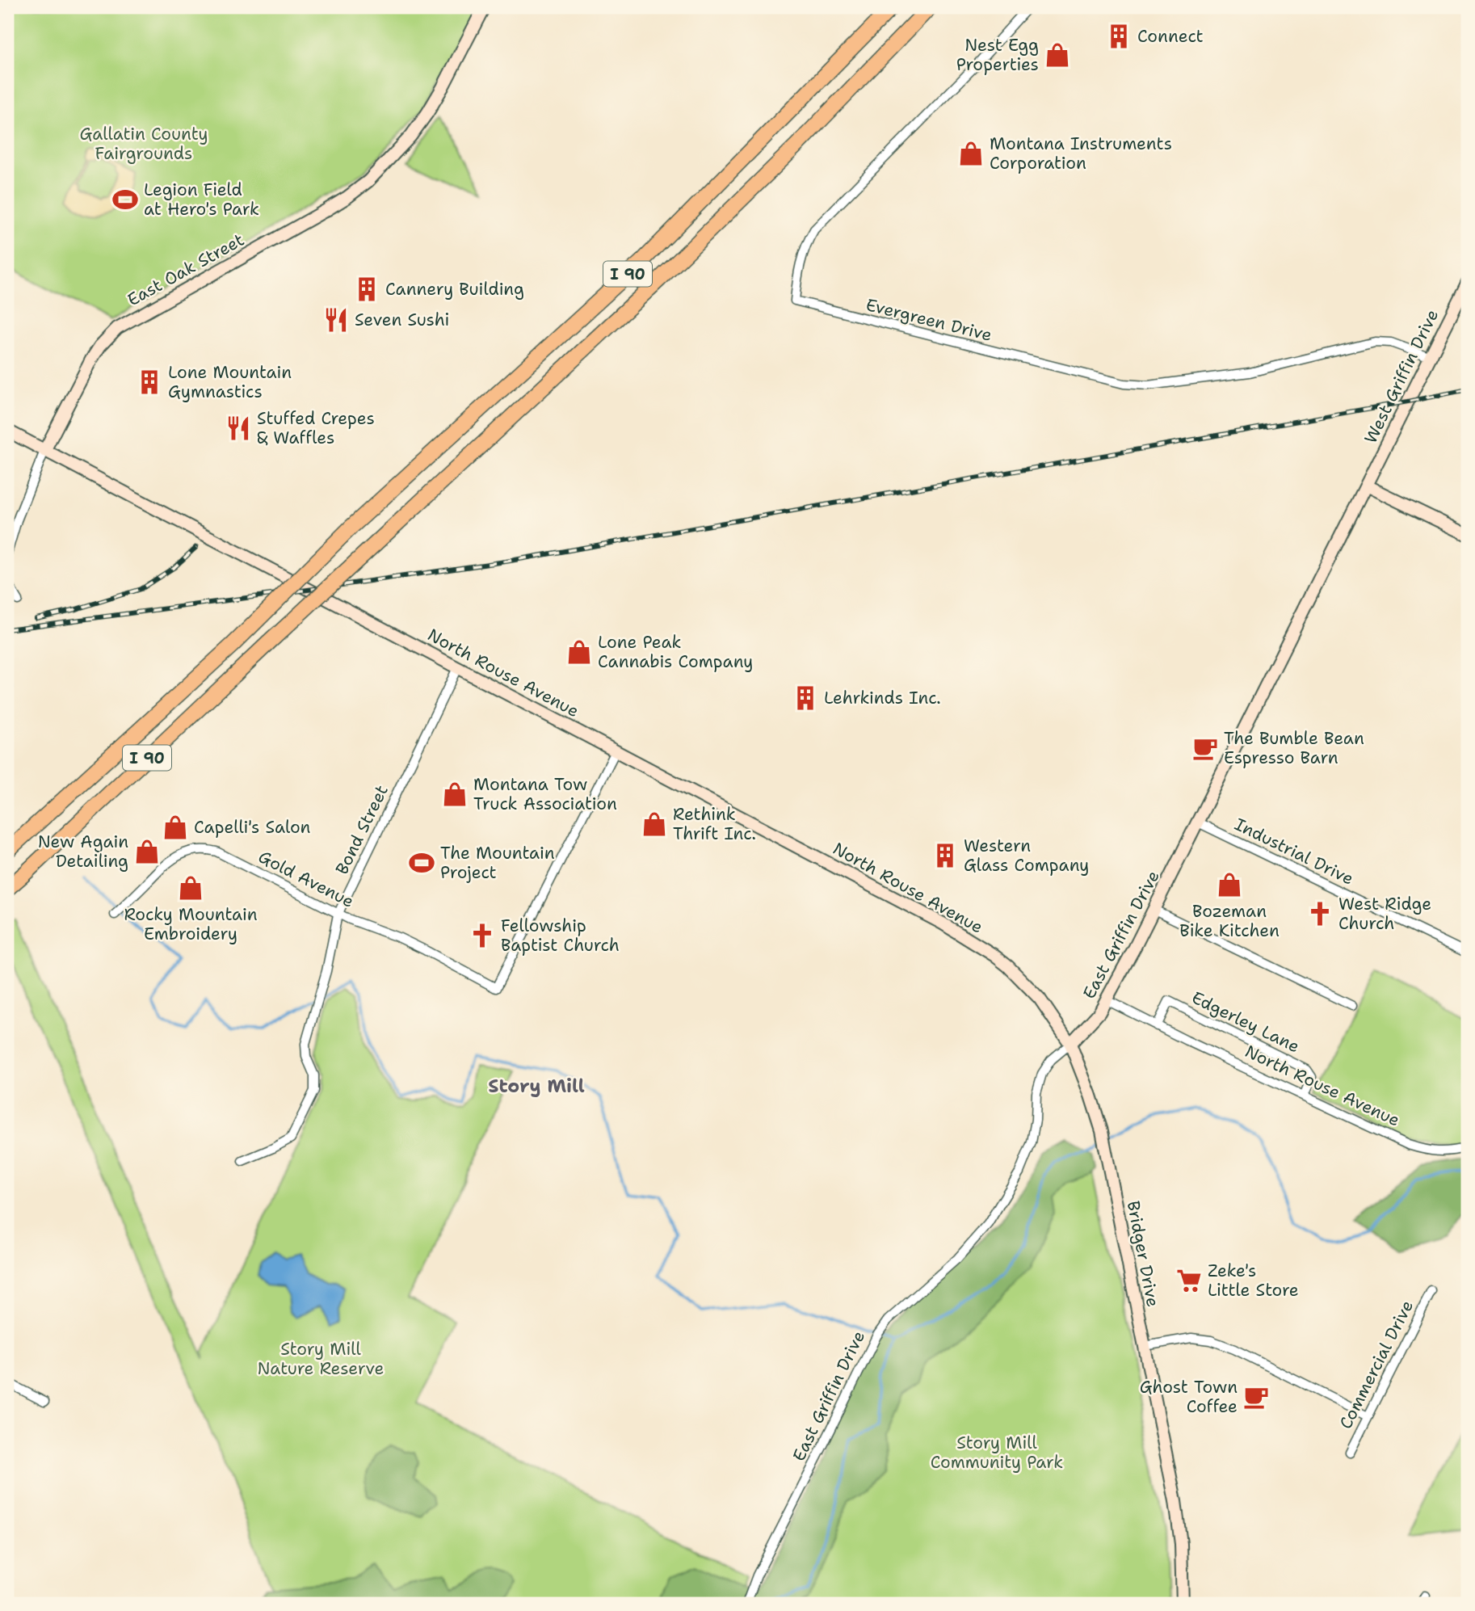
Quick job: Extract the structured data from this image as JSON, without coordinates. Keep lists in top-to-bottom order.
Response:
{
  "streets": {
    "highway": ["I 90"],
    "main road": [
      "East Oak Street",
      "West Griffin Drive",
      "North Rouse Avenue",
      "East Griffin Drive",
      "Bridger Drive"
    ],
    "street": [
      "Evergreen Drive",
      "Bond Street",
      "Industrial Drive",
      "Gold Avenue",
      "Edgerley Lane",
      "Commercial Drive"
    ]
  },
  "crossings": [
    ["East Oak Street", "North Rouse Avenue"],
    ["Evergreen Drive", "West Griffin Drive"],
    ["West Griffin Drive", "East Griffin Drive"],
    ["North Rouse Avenue", "Bond Street"],
    ["North Rouse Avenue", "Gold Avenue"],
    ["North Rouse Avenue", "East Griffin Drive"],
    ["North Rouse Avenue", "Edgerley Lane"],
    ["North Rouse Avenue", "Bridger Drive"],
    ["Bond Street", "Gold Avenue"],
    ["Industrial Drive", "East Griffin Drive"],
    ["East Griffin Drive", "Bridger Drive"]
  ],
  "districts": ["Story Mill"],
  "parks": ["Gallatin County Fairgrounds", "Story Mill Nature Reserve", "Story Mill Community Park"],
  "places": {
    "building": [
      "Connect",
      "Cannery Building",
      "Lone Mountain Gymnastics",
      "Lehrkinds Inc.",
      "Western Glass Company"
    ],
    "shop": [
      "Nest Egg Properties",
      "Montana Instruments Corporation",
      "Lone Peak Cannabis Company",
      "Montana Tow Truck Association",
      "Rethink Thrift Inc.",
      "Capelli's Salon",
      "New Again Detailing",
      "Bozeman Bike Kitchen",
      "Rocky Mountain Embroidery"
    ],
    "sports": ["Legion Field at Hero's Park", "The Mountain Project"],
    "restaurant": ["Seven Sushi", "Stuffed Crepes & Waffles"],
    "cafe": ["The Bumble Bean Espresso Barn", "Ghost Town Coffee"],
    "church": ["West Ridge Church", "Fellowship Baptist Church"],
    "supermarket": ["Zeke's Little Store"]
  }
}
